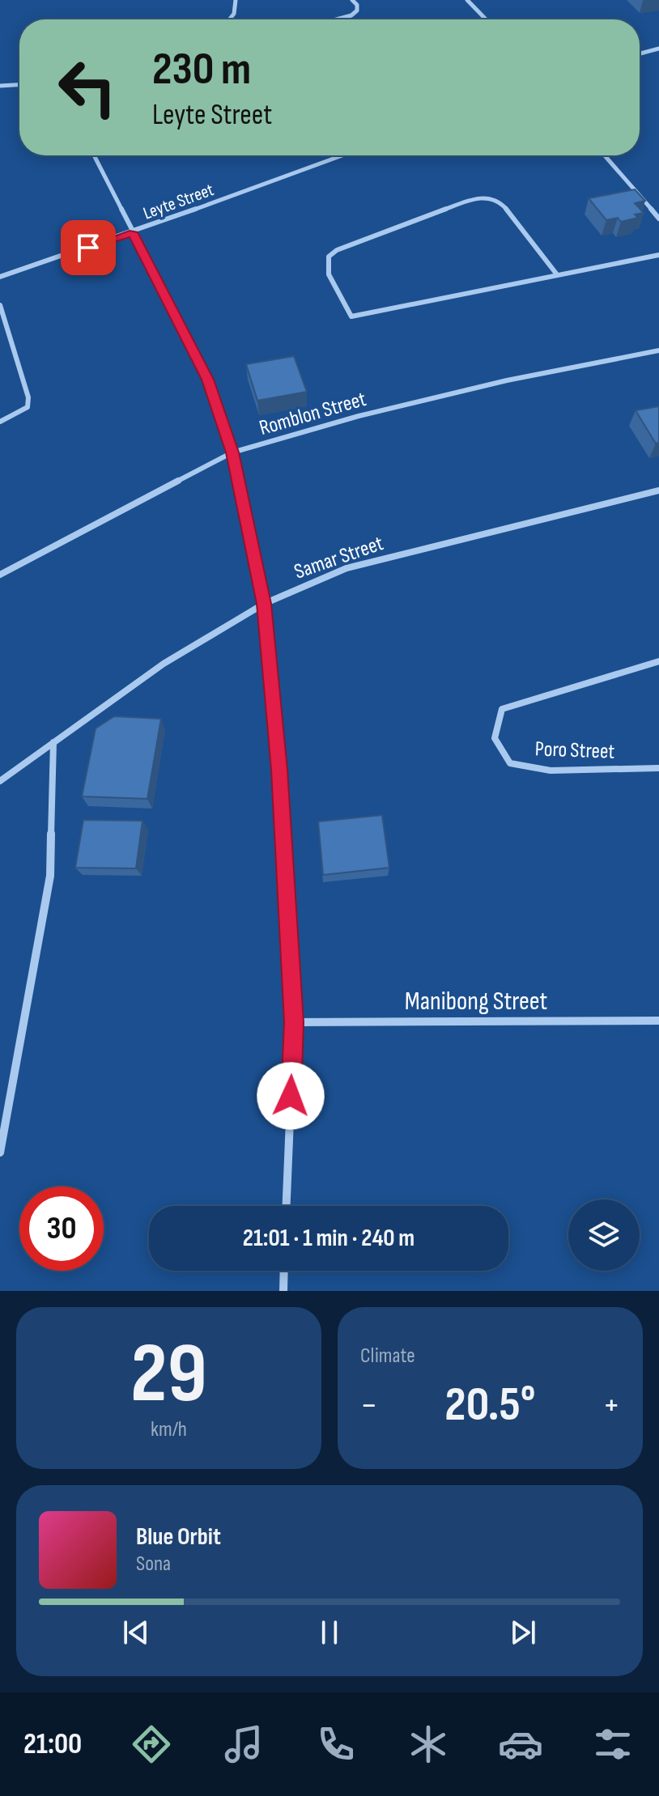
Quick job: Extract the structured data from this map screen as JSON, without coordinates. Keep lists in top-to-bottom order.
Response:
{
  "streets": {
    "street": [
      "Leyte Street",
      "Romblon Street",
      "Samar Street",
      "Poro Street",
      "Manibong Street"
    ]
  },
  "page": {
    "turn": ["230 m", "Leyte Street"],
    "limit": "30",
    "trip": "21:01 · 1 min · 240 m",
    "tile": [
      ["29", "km/h"],
      "Climate"
    ],
    "heat": ["−", "20.5°", "+"],
    "song": ["Blue Orbit", "Sona"],
    "tabs": "21:00"
  }
}
